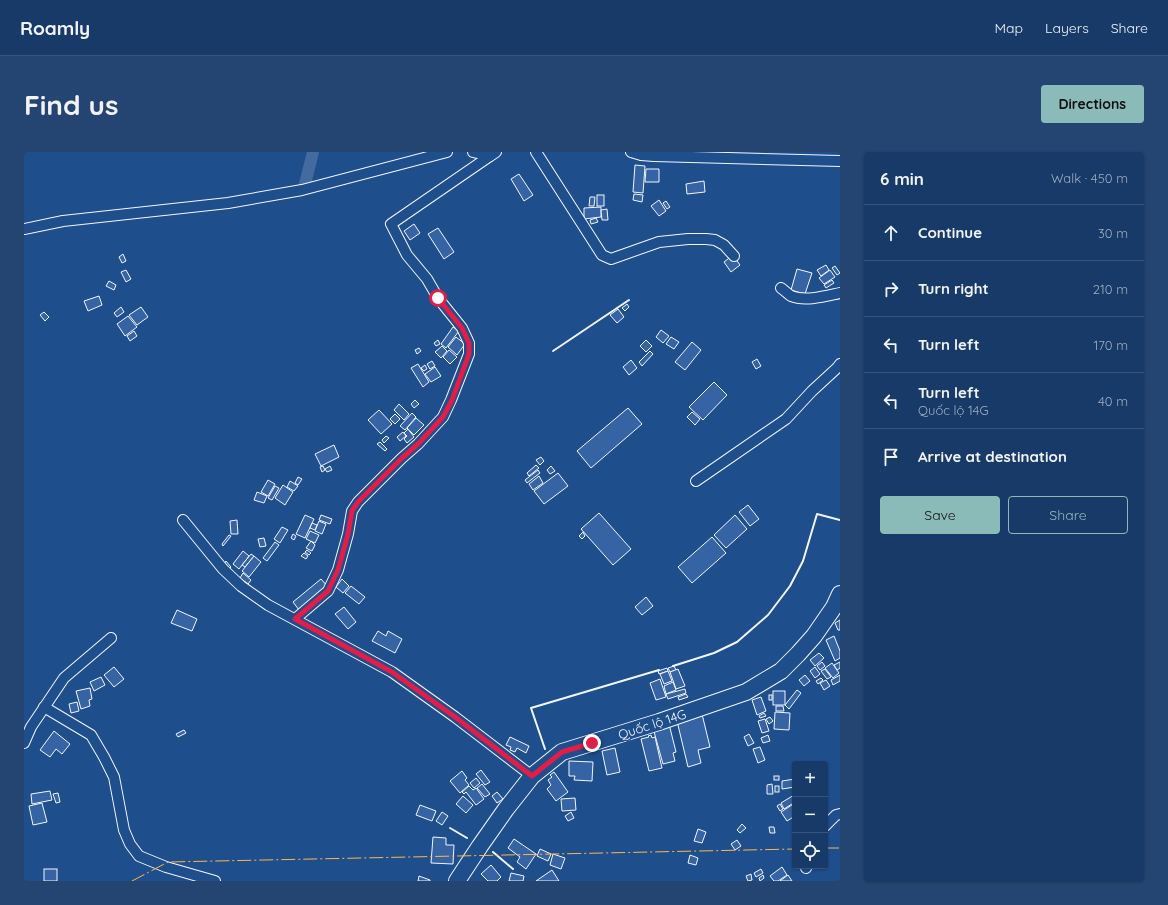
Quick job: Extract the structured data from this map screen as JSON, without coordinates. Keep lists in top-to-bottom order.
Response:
{
  "streets": {
    "main road": ["Quốc lộ 14G"]
  },
  "page": {
    "header": "Roamly",
    "nav": ["Map", "Layers", "Share"],
    "buttons": [
      "Directions",
      ["Save", "Share"]
    ],
    "title": "Find us",
    "heading": ["6 min", "Walk · 450 m"],
    "list": [
      ["Continue", "30 m"],
      ["Turn right", "210 m"],
      ["Turn left", "170 m"],
      ["Turn left", "Quốc lộ 14G", "40 m"],
      "Arrive at destination"
    ],
    "map_buttons": ["+", "−"]
  }
}
